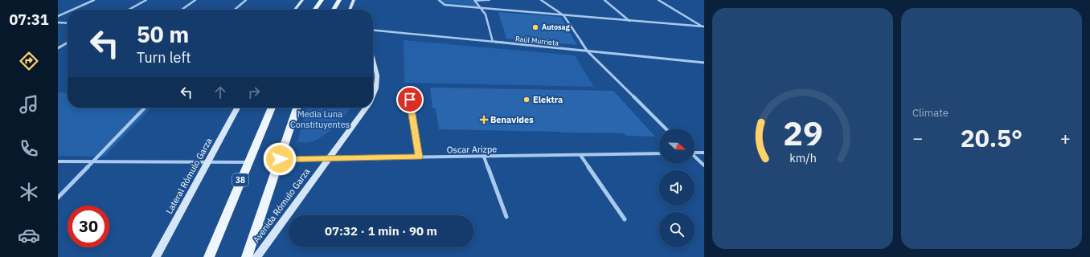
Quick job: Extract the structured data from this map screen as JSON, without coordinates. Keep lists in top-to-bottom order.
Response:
{
  "streets": {
    "main road": ["38", "Avenida Rómulo Garza"],
    "street": ["Raúl Murrieta", "Oscar Arizpe", "Lateral Rómulo Garza"]
  },
  "crossings": [
    ["Oscar Arizpe", "Avenida Rómulo Garza"]
  ],
  "parks": ["Media Luna Constituyentes"],
  "places": {
    "other": ["Autosag", "Elektra"],
    "health": ["Benavides"]
  },
  "north": "right",
  "page": {
    "tabs": "07:31",
    "tile": "Climate",
    "turn": ["50 m", "Turn left"],
    "heat": ["−", "20.5°", "+"],
    "limit": "30",
    "trip": "07:32 · 1 min · 90 m",
    "gauge": ["29", "km/h"]
  }
}
